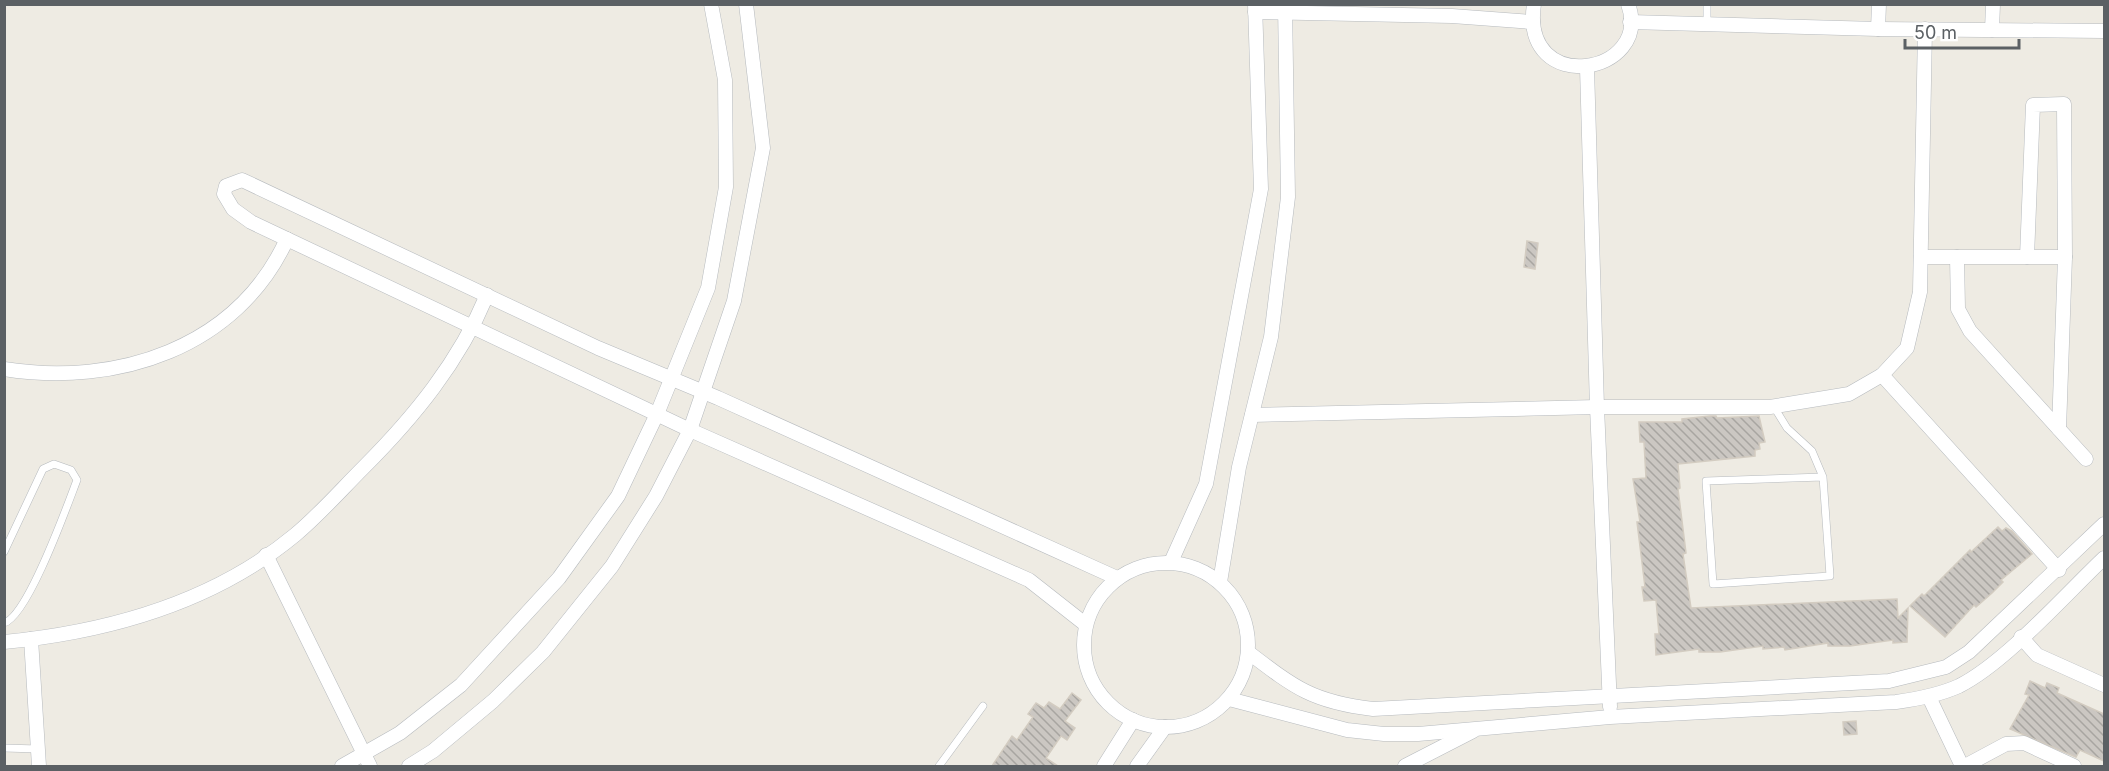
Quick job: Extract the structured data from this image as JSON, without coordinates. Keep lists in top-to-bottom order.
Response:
{
  "scale_bar": "50 m"
}
